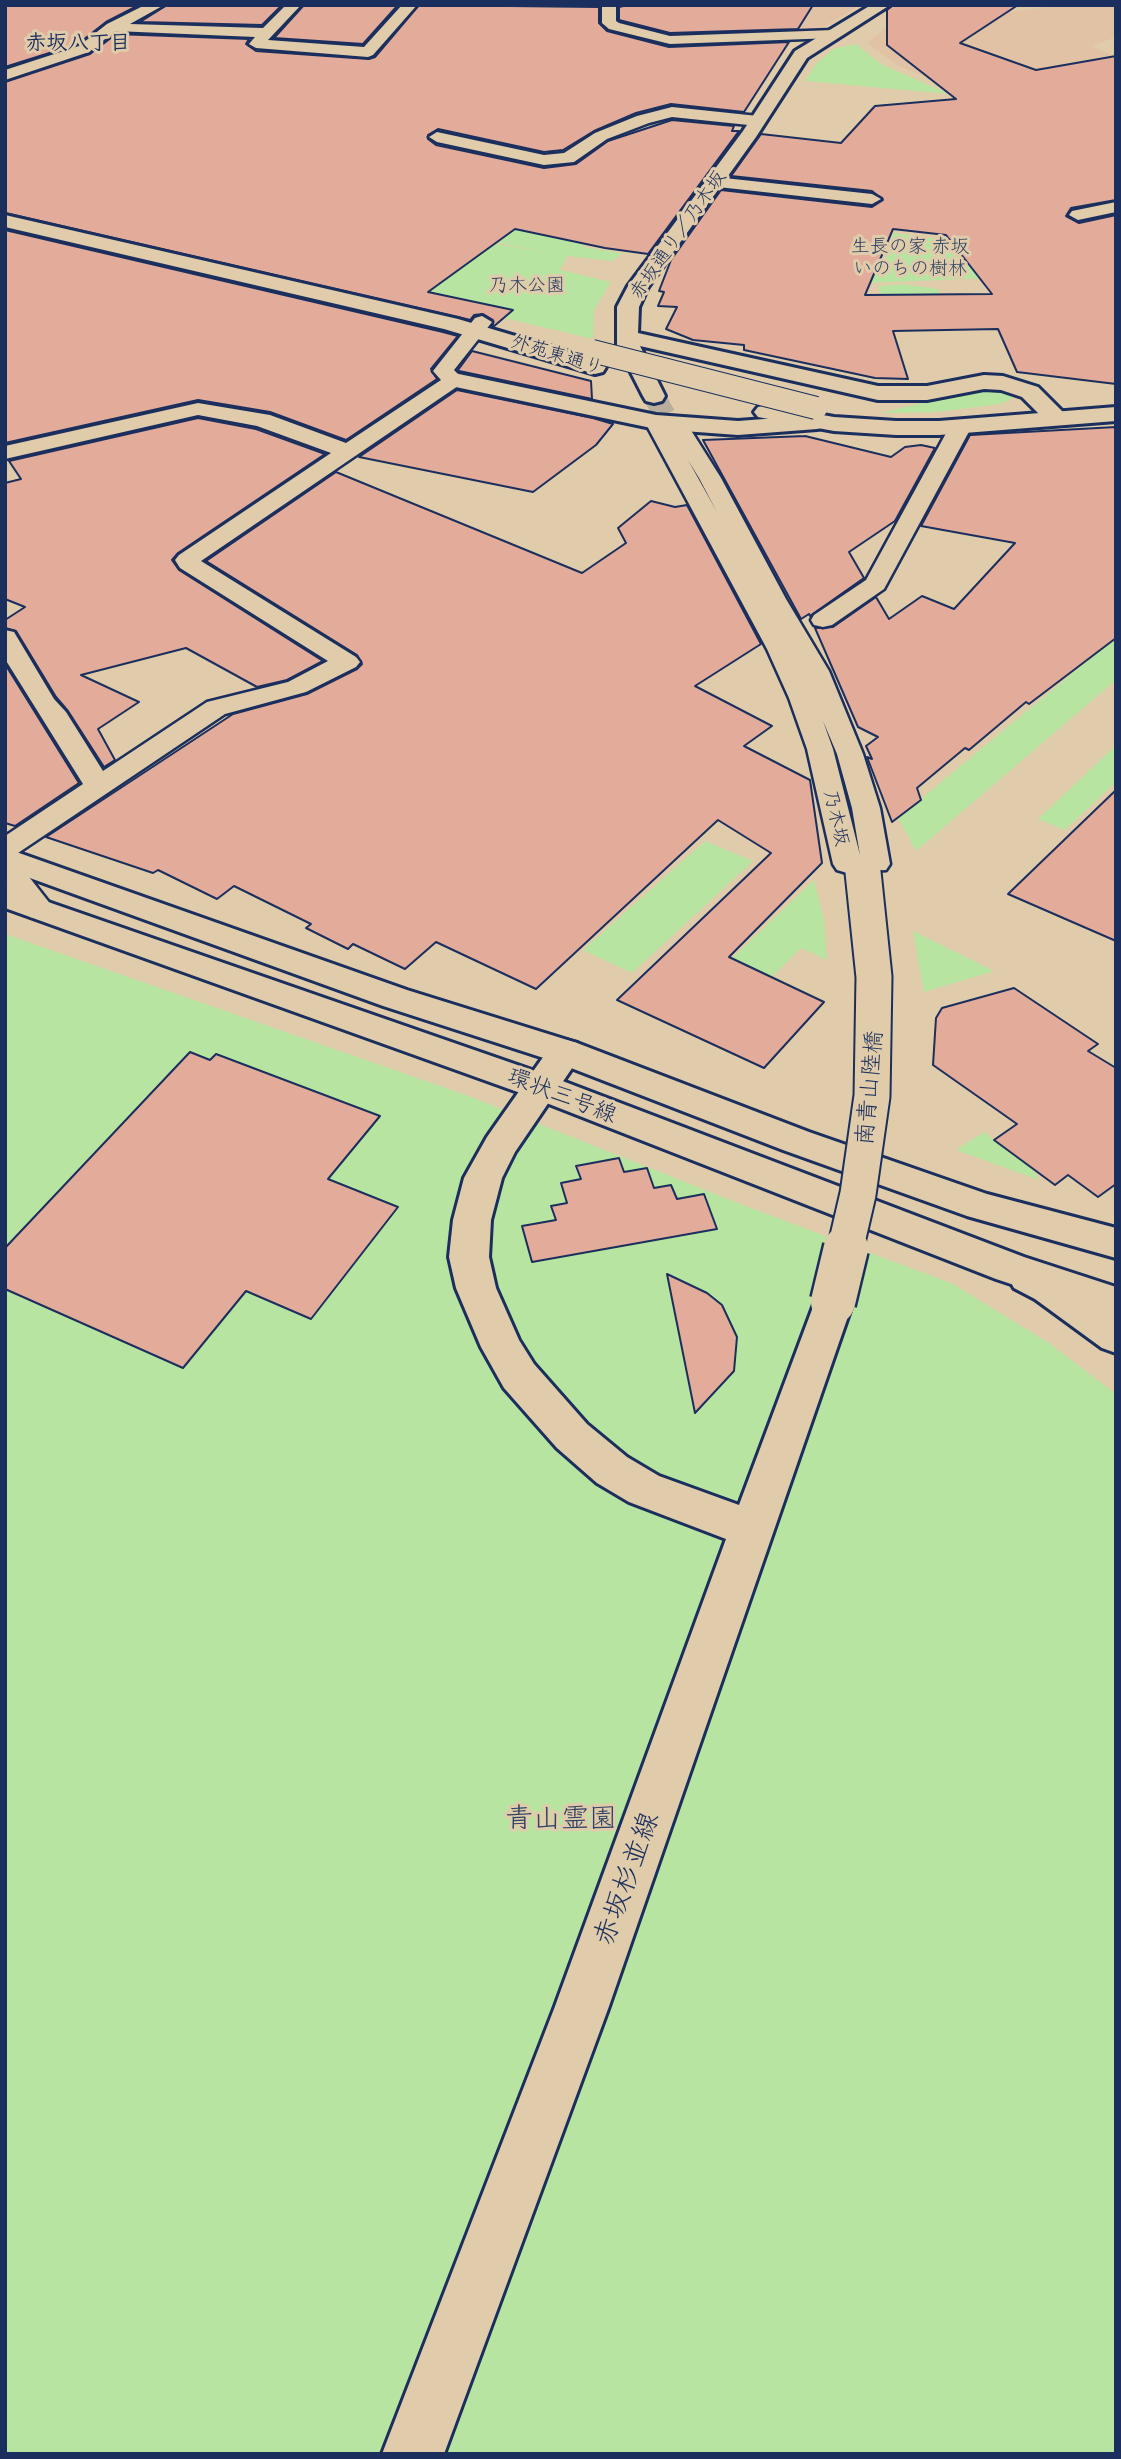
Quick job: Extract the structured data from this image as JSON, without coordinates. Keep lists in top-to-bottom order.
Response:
{
  "streets": {
    "main road": [
      "赤坂通り／乃木坂",
      "外苑東通り",
      "南青山陸橋",
      "環状三号線",
      "赤坂杉並線"
    ],
    "street": ["乃木坂"]
  },
  "crossings": [
    ["南青山陸橋", "赤坂杉並線"]
  ],
  "districts": ["赤坂八丁目"],
  "parks": ["生長の家 赤坂 いのちの樹林", "乃木公園", "青山霊園"]
}
